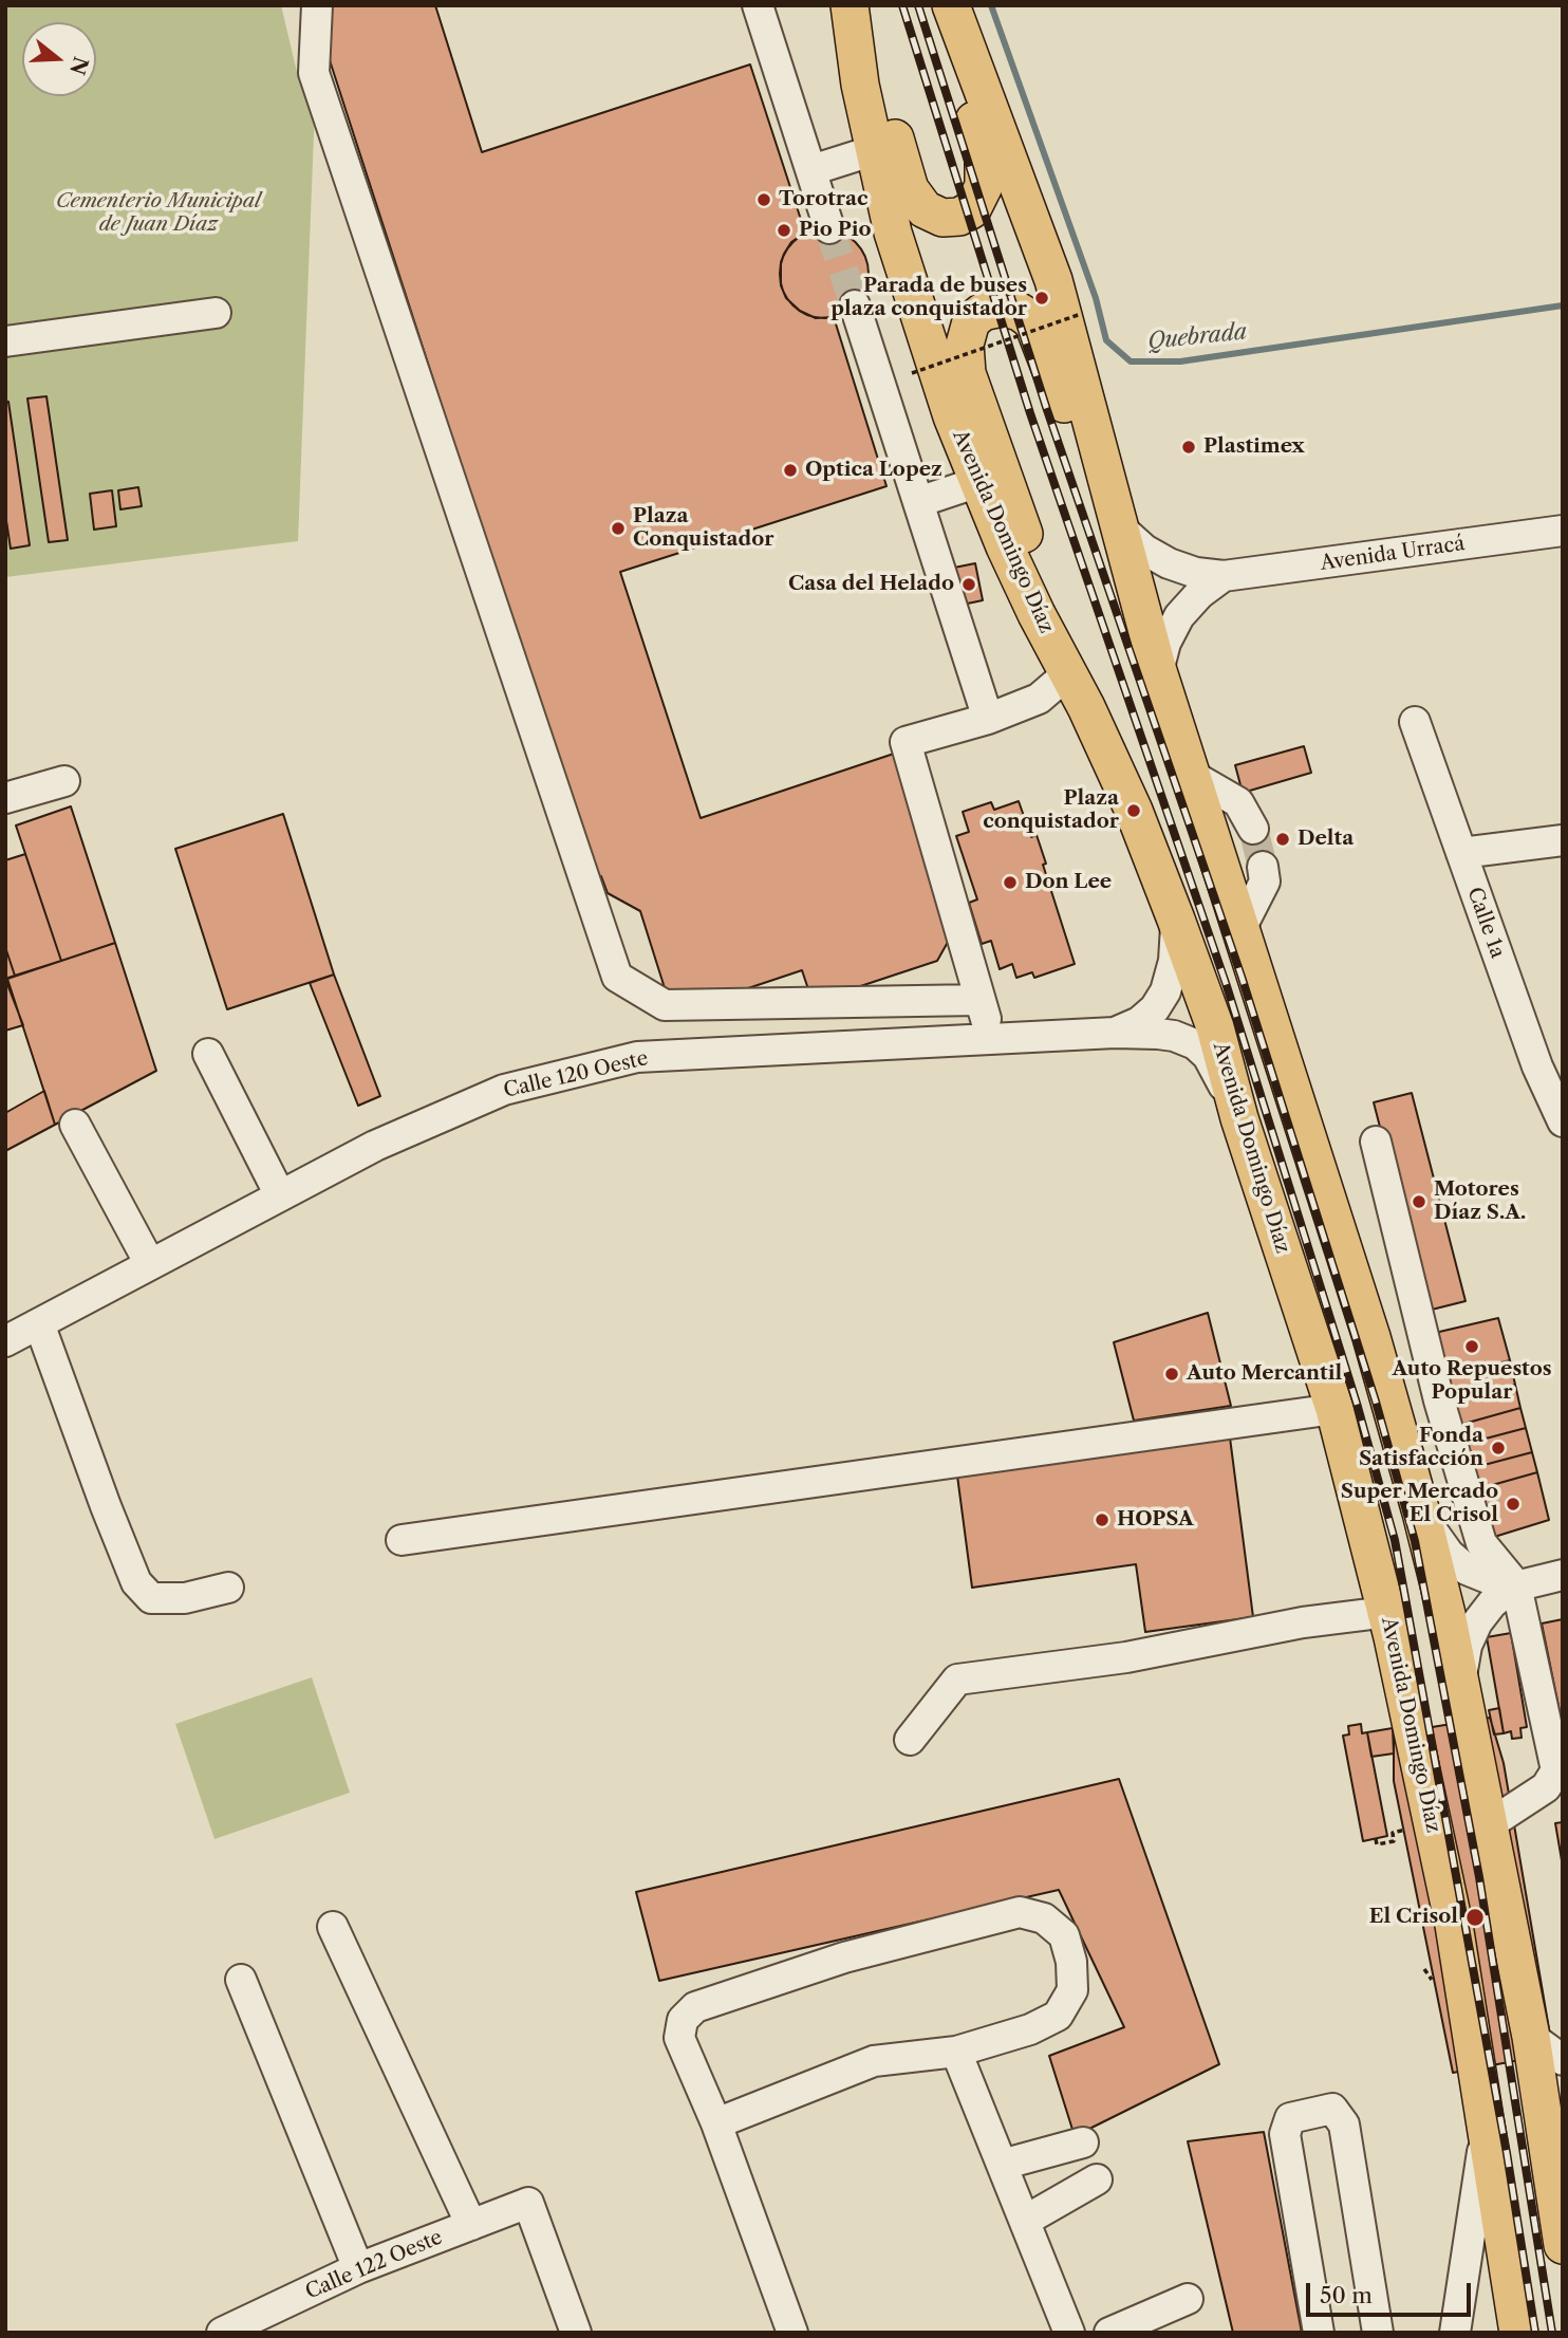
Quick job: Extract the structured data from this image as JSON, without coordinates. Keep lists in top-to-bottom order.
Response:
{
  "streets": {
    "main road": ["Avenida Domingo Díaz"],
    "street": [
      "Avenida Urracá",
      "Calle 1a",
      "Calle 120 Oeste",
      "Calle 122 Oeste"
    ]
  },
  "crossings": [
    ["Avenida Domingo Díaz", "Calle 120 Oeste"]
  ],
  "water": ["Quebrada"],
  "parks": ["Cementerio Municipal de Juan Díaz"],
  "places": [
    "Torotrac",
    "Pio Pio",
    "Parada de buses plaza conquistador",
    "Plastimex",
    "Optica Lopez",
    "Plaza Conquistador",
    "Casa del Helado",
    "Plaza conquistador",
    "Delta",
    "Don Lee",
    "Motores Díaz S.A.",
    "Auto Repuestos Popular",
    "Auto Mercantil",
    "Fonda Satisfacción",
    "Super Mercado El Crisol",
    "HOPSA",
    "El Crisol"
  ],
  "scale_bar": "50 m",
  "north": "right"
}
